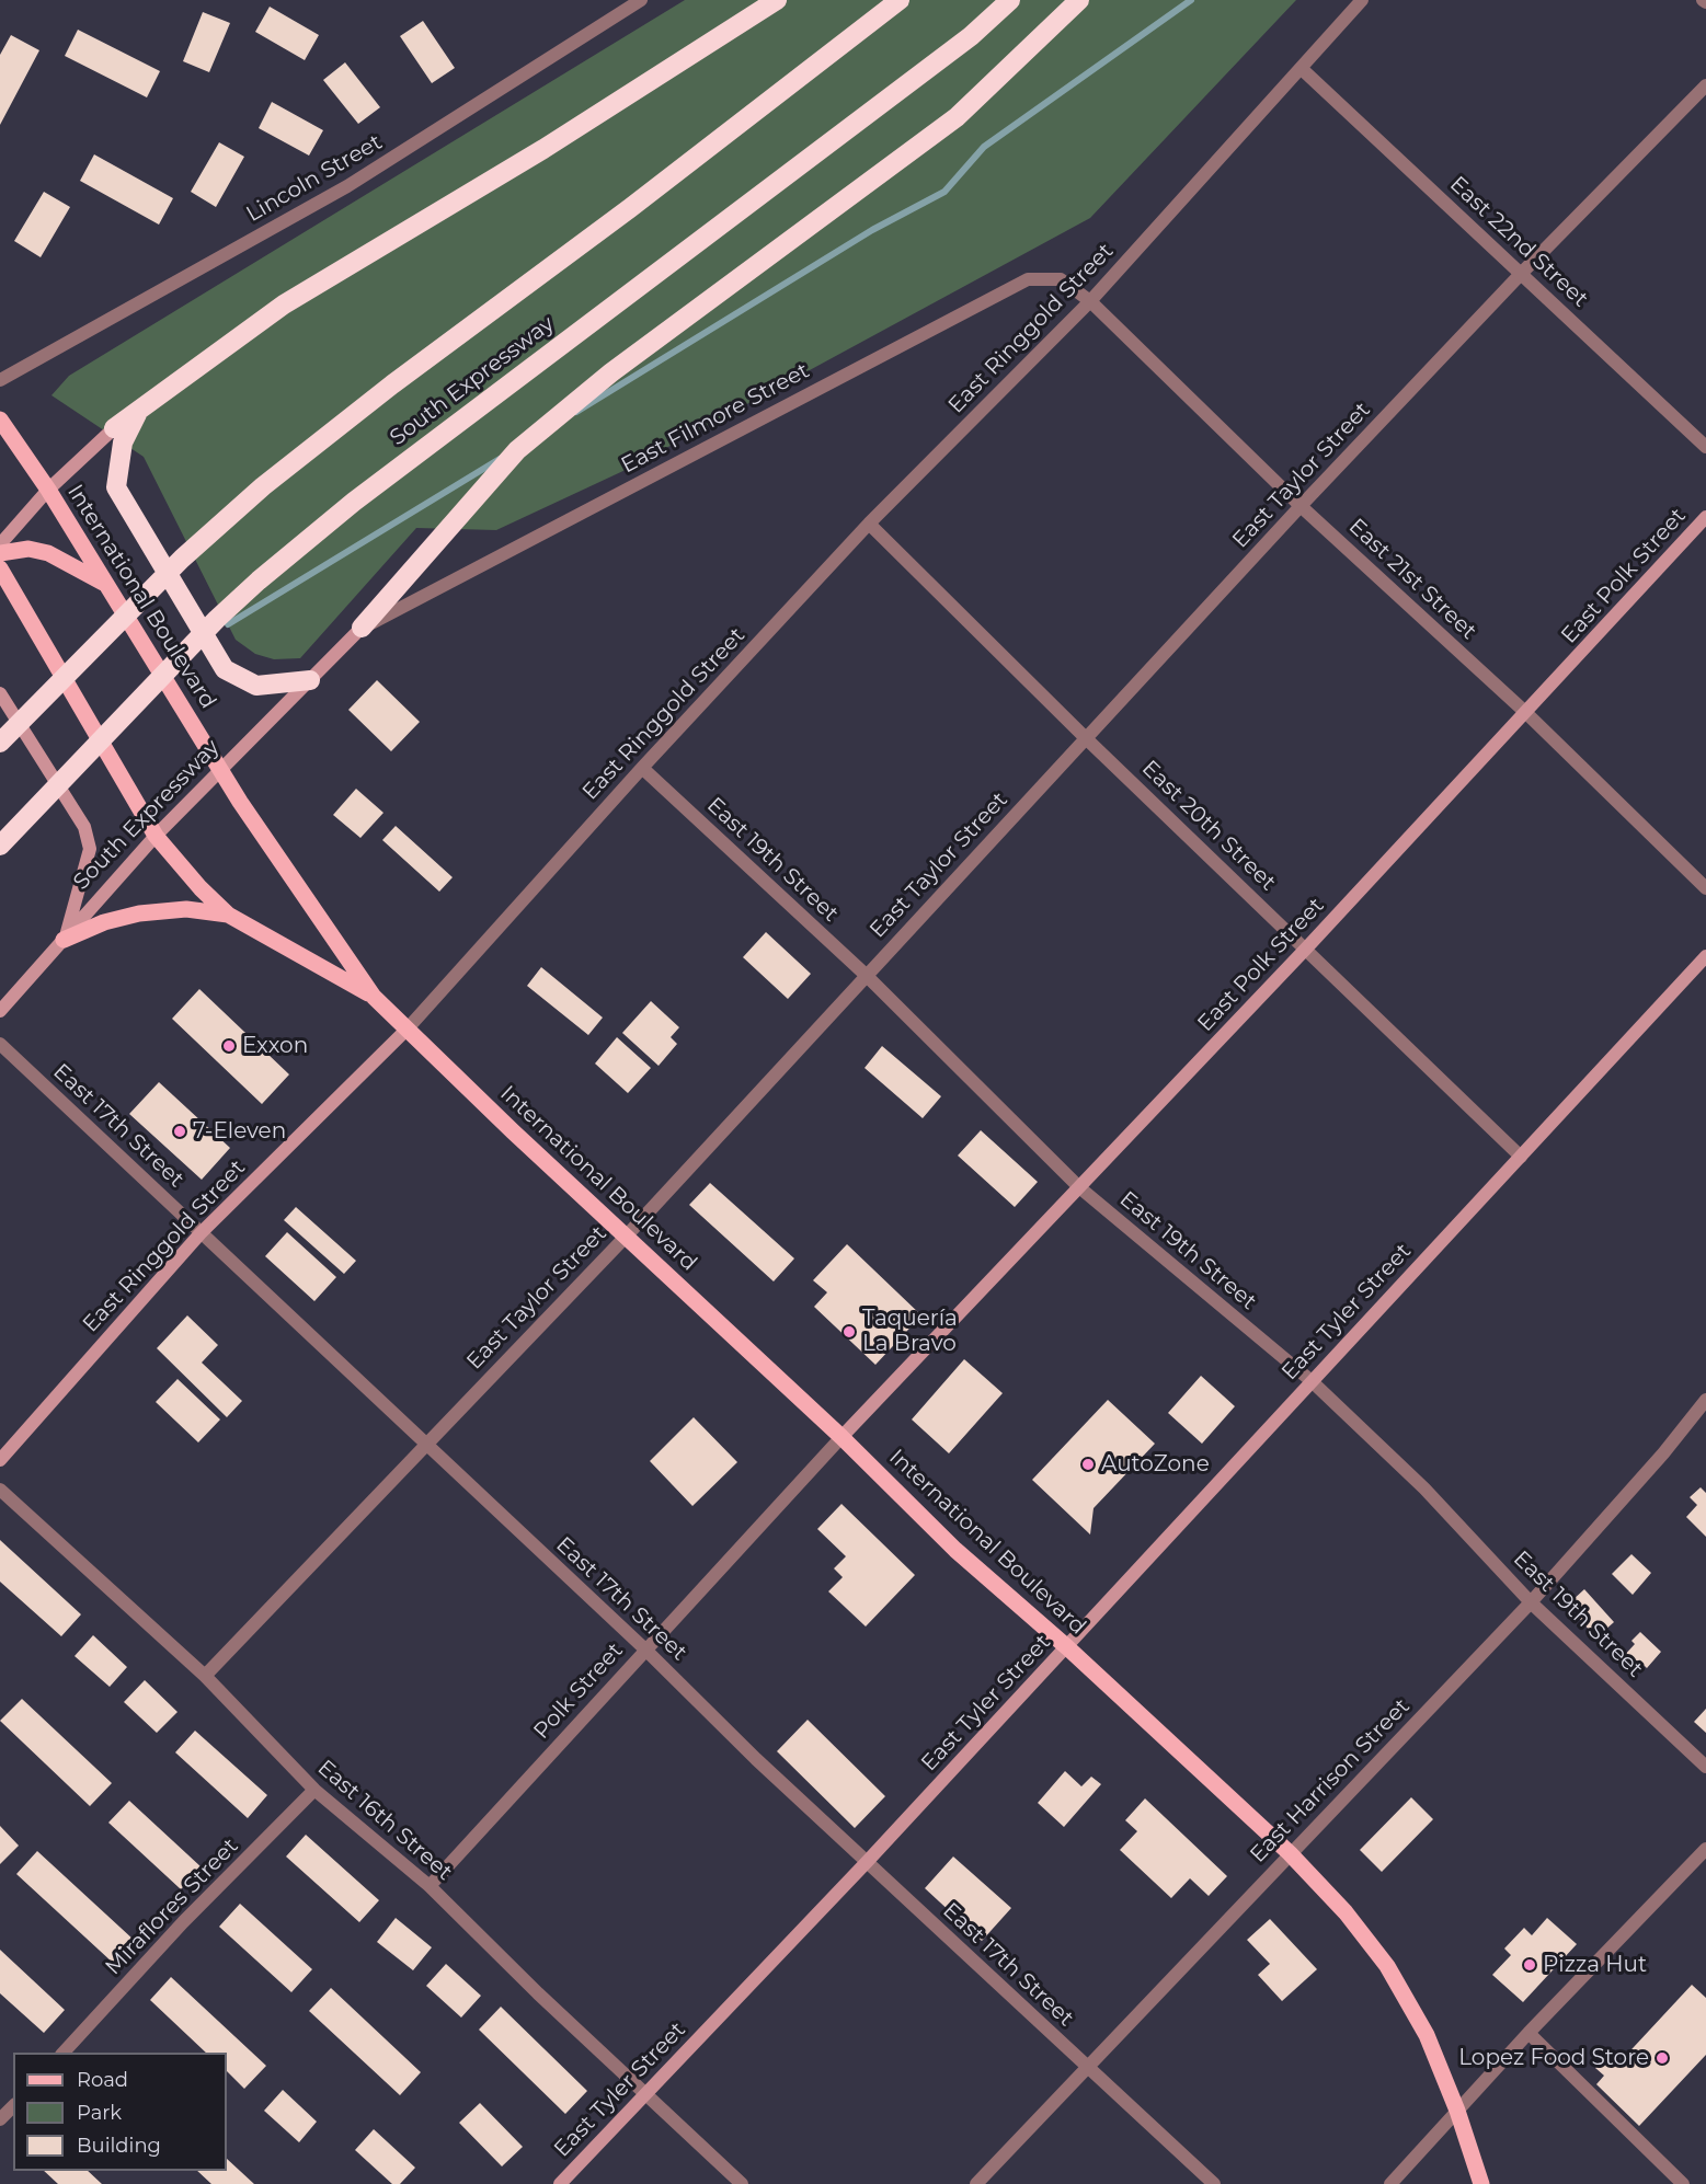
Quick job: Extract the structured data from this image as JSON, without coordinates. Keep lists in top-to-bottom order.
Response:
{
  "streets": {
    "highway": ["South Expressway"],
    "main road": ["International Boulevard"],
    "street": [
      "Lincoln Street",
      "East 22nd Street",
      "East Ringgold Street",
      "East Filmore Street",
      "East Taylor Street",
      "East Polk Street",
      "East 21st Street",
      "East 20th Street",
      "East 19th Street",
      "East 17th Street",
      "East Tyler Street",
      "Polk Street",
      "East Harrison Street",
      "East 16th Street",
      "Miraflores Street"
    ]
  },
  "crossings": [
    ["East 22nd Street", "East Ringgold Street"],
    ["East 22nd Street", "East Taylor Street"],
    ["East Ringgold Street", "East Filmore Street"],
    ["East Ringgold Street", "East 21st Street"],
    ["East Ringgold Street", "International Boulevard"],
    ["East Ringgold Street", "East 20th Street"],
    ["East Ringgold Street", "East 19th Street"],
    ["East Ringgold Street", "East 17th Street"],
    ["South Expressway", "East Filmore Street"],
    ["South Expressway", "International Boulevard"],
    ["East Filmore Street", "East 21st Street"],
    ["East Taylor Street", "East 21st Street"],
    ["East Taylor Street", "International Boulevard"],
    ["East Taylor Street", "East 20th Street"],
    ["East Taylor Street", "East 19th Street"],
    ["East Taylor Street", "East 17th Street"],
    ["East Taylor Street", "East 16th Street"],
    ["East Polk Street", "East 21st Street"],
    ["East Polk Street", "International Boulevard"],
    ["East Polk Street", "East 20th Street"],
    ["East Polk Street", "East 19th Street"],
    ["East Polk Street", "Polk Street"],
    ["International Boulevard", "East Tyler Street"],
    ["International Boulevard", "Polk Street"],
    ["International Boulevard", "East Harrison Street"],
    ["East 20th Street", "East Tyler Street"],
    ["East 19th Street", "East Tyler Street"],
    ["East 19th Street", "East Harrison Street"],
    ["East 17th Street", "East Tyler Street"],
    ["East 17th Street", "Polk Street"],
    ["East 17th Street", "East Harrison Street"],
    ["East Tyler Street", "East 16th Street"],
    ["Polk Street", "East 16th Street"],
    ["East 16th Street", "Miraflores Street"]
  ],
  "places": [
    "Exxon",
    "7-Eleven",
    "Taquería La Bravo",
    "AutoZone",
    "Pizza Hut",
    "Lopez Food Store"
  ],
  "legend": ["Road", "Park", "Building"]
}
